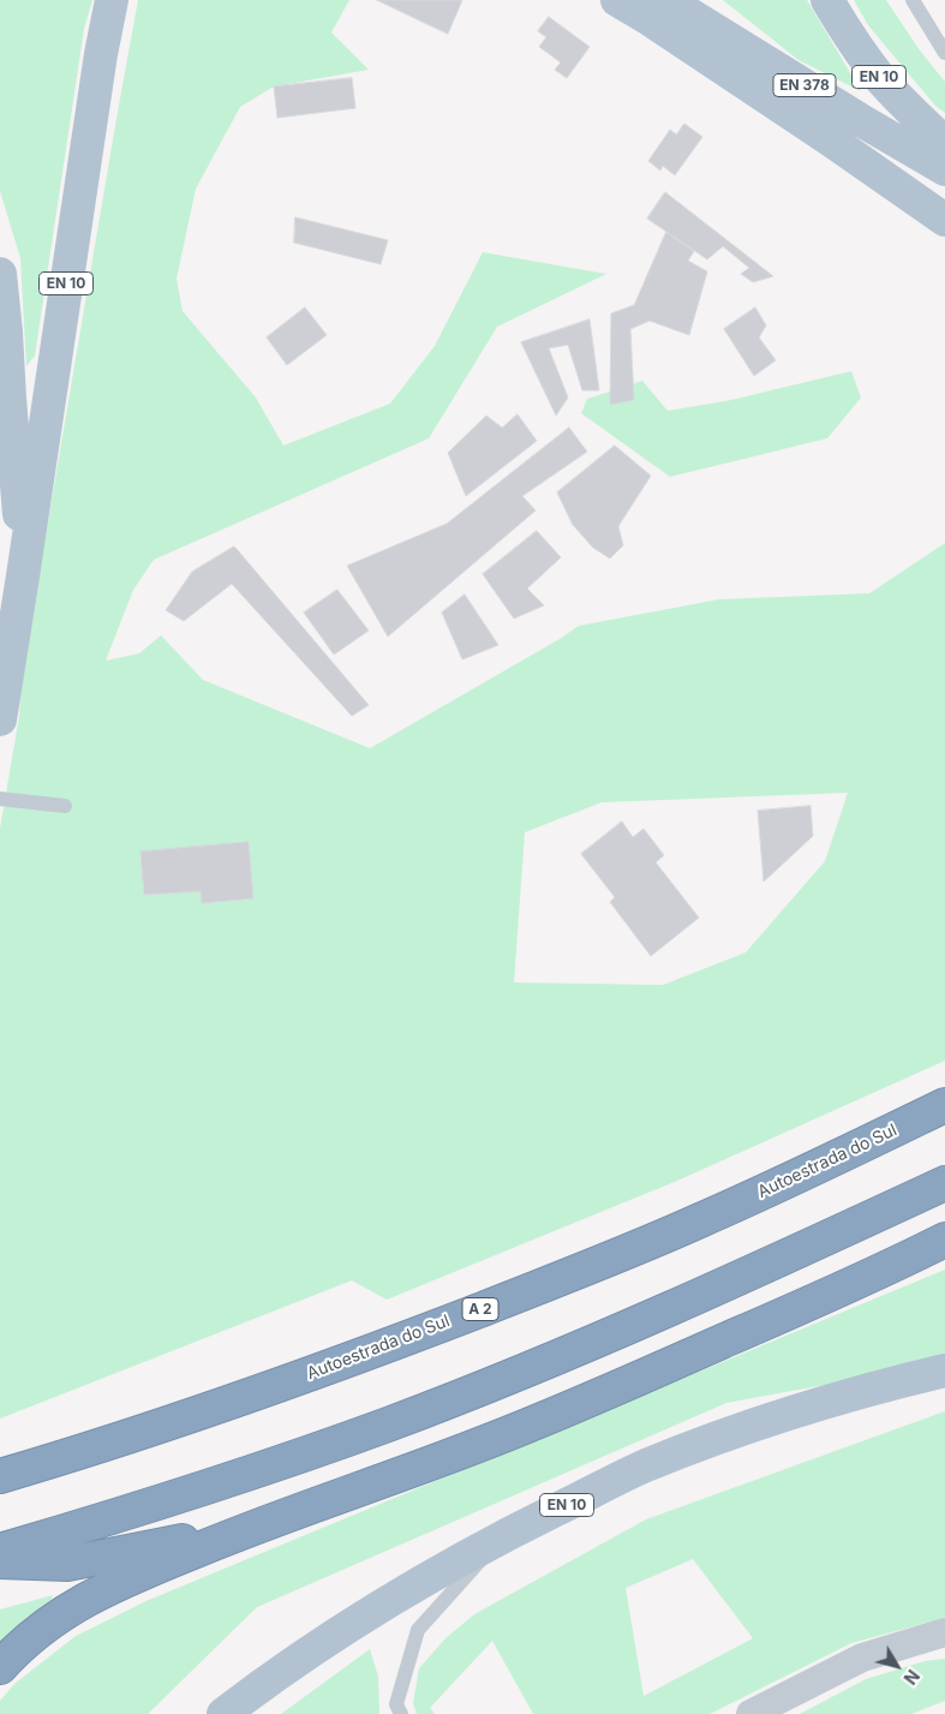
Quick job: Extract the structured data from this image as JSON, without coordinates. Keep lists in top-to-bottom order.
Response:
{
  "streets": {
    "highway": ["Autoestrada do Sul", "A 2"],
    "main road": ["EN 10", "EN 378"]
  },
  "north": "bottom right"
}
